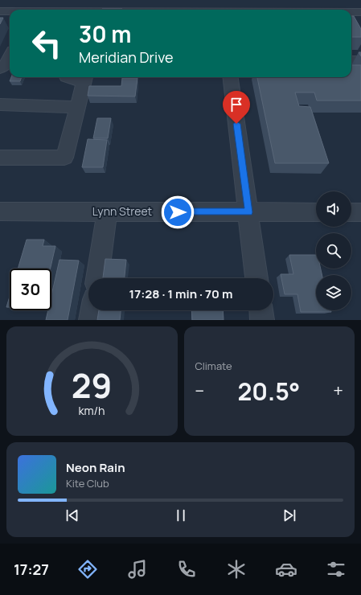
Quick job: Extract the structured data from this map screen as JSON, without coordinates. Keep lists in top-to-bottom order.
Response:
{
  "streets": {
    "street": ["Lynn Street"]
  },
  "page": {
    "turn": ["30 m", "Meridian Drive"],
    "limit": "30",
    "trip": "17:28 · 1 min · 70 m",
    "tile": "Climate",
    "heat": ["−", "20.5°", "+"],
    "song": ["Neon Rain", "Kite Club"],
    "tabs": "17:27",
    "gauge": ["29", "km/h"]
  }
}
